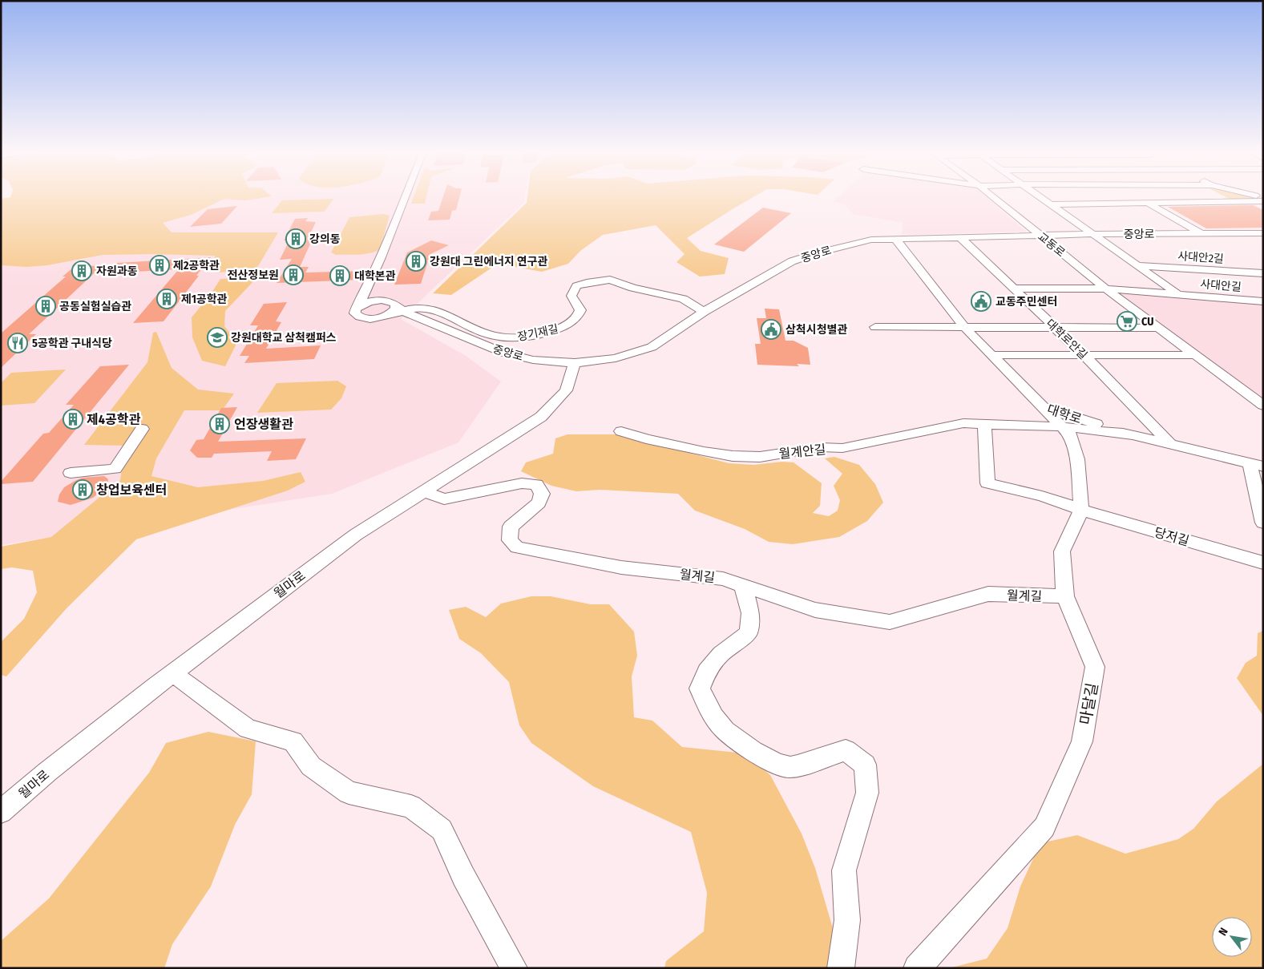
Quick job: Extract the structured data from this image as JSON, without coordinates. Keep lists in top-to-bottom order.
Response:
{
  "streets": {
    "street": [
      "중앙로",
      "교동로",
      "사대안2길",
      "사대안길",
      "장기재길",
      "대학로안길",
      "대학로",
      "월계안길",
      "당저길",
      "월계길",
      "월마로",
      "마달길"
    ]
  },
  "crossings": [
    ["중앙로", "교동로"],
    ["중앙로", "장기재길"],
    ["중앙로", "대학로안길"],
    ["중앙로", "대학로"],
    ["중앙로", "월마로"],
    ["대학로안길", "대학로"],
    ["대학로", "월계안길"],
    ["대학로", "마달길"],
    ["월계안길", "마달길"],
    ["당저길", "마달길"],
    ["월계길", "월마로"],
    ["월계길", "마달길"]
  ],
  "places": {
    "building": [
      "강의동",
      "강원대 그린에너지 연구관",
      "제2공학관",
      "자원과동",
      "전산정보원",
      "대학본관",
      "제1공학관",
      "공동실험실습관",
      "제4공학관",
      "언장생활관",
      "창업보육센터"
    ],
    "public building": ["교동주민센터", "삼척시청별관"],
    "supermarket": ["CU"],
    "school or university": ["강원대학교 삼척캠퍼스"],
    "restaurant": ["5공학관 구내식당"]
  },
  "north": "top left"
}
